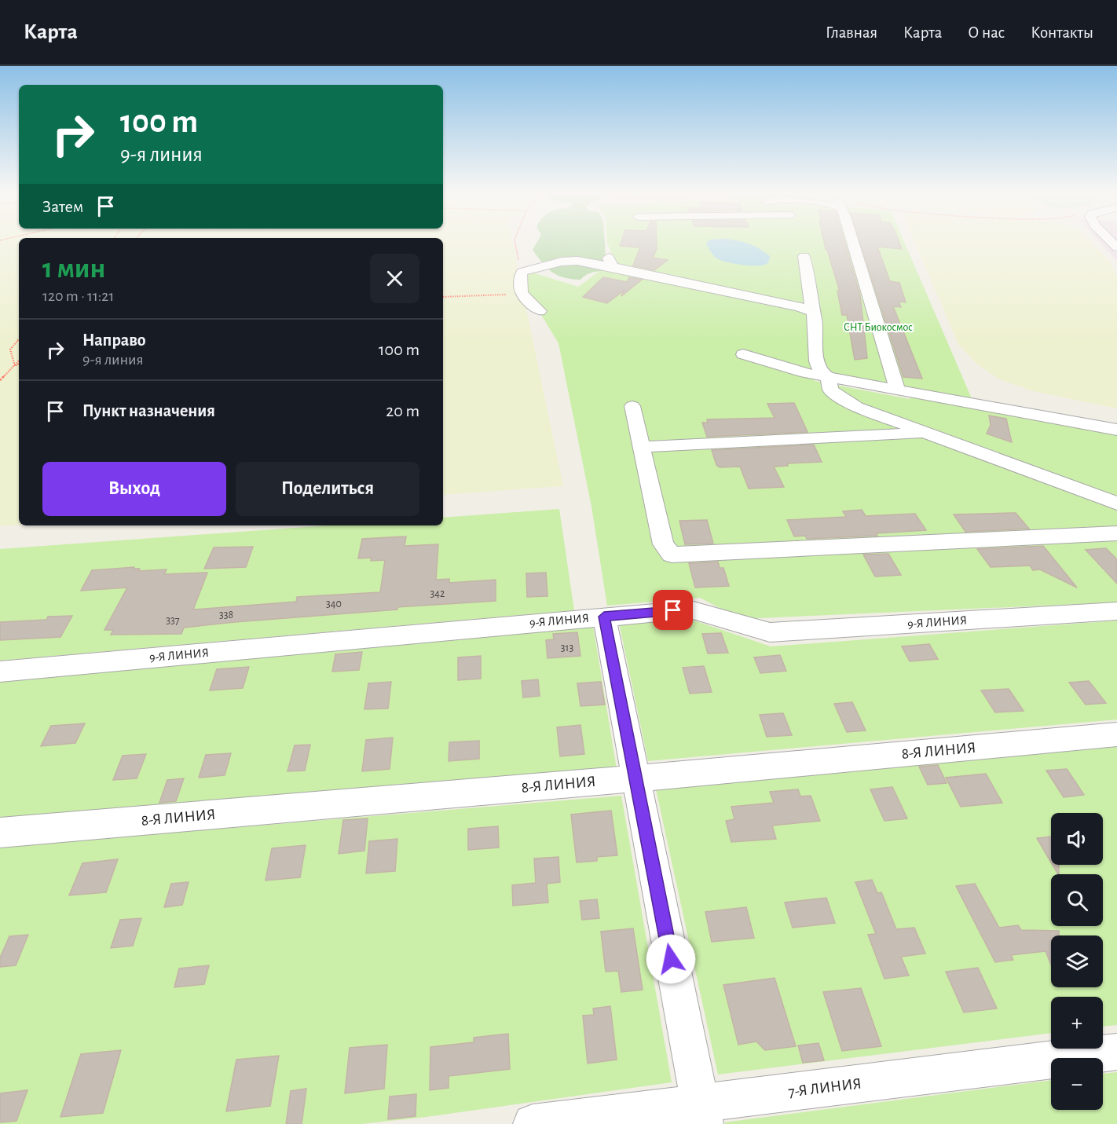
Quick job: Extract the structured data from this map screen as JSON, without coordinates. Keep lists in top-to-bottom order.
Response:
{
  "streets": {
    "street": ["9-Я ЛИНИЯ", "8-Я ЛИНИЯ", "7-Я ЛИНИЯ"]
  },
  "parks": ["СНТ Биокосмос"],
  "house_numbers": [
    "342",
    "340",
    "338",
    "337",
    "313"
  ],
  "page": {
    "header": "Карта",
    "nav": [
      "Главная",
      "Карта",
      "О нас",
      "Контакты"
    ],
    "turn": ["100 m", "9-я линия"],
    "then": "Затем",
    "heading": ["1 мин", "120 m · 11:21"],
    "list": [
      {
        "name": "Направо",
        "note": "9-я линия",
        "value": "100 m"
      },
      {
        "name": "Пункт назначения",
        "value": "20 m"
      }
    ],
    "buttons": ["Выход", "Поделиться"],
    "map_buttons": ["+", "−"]
  }
}
